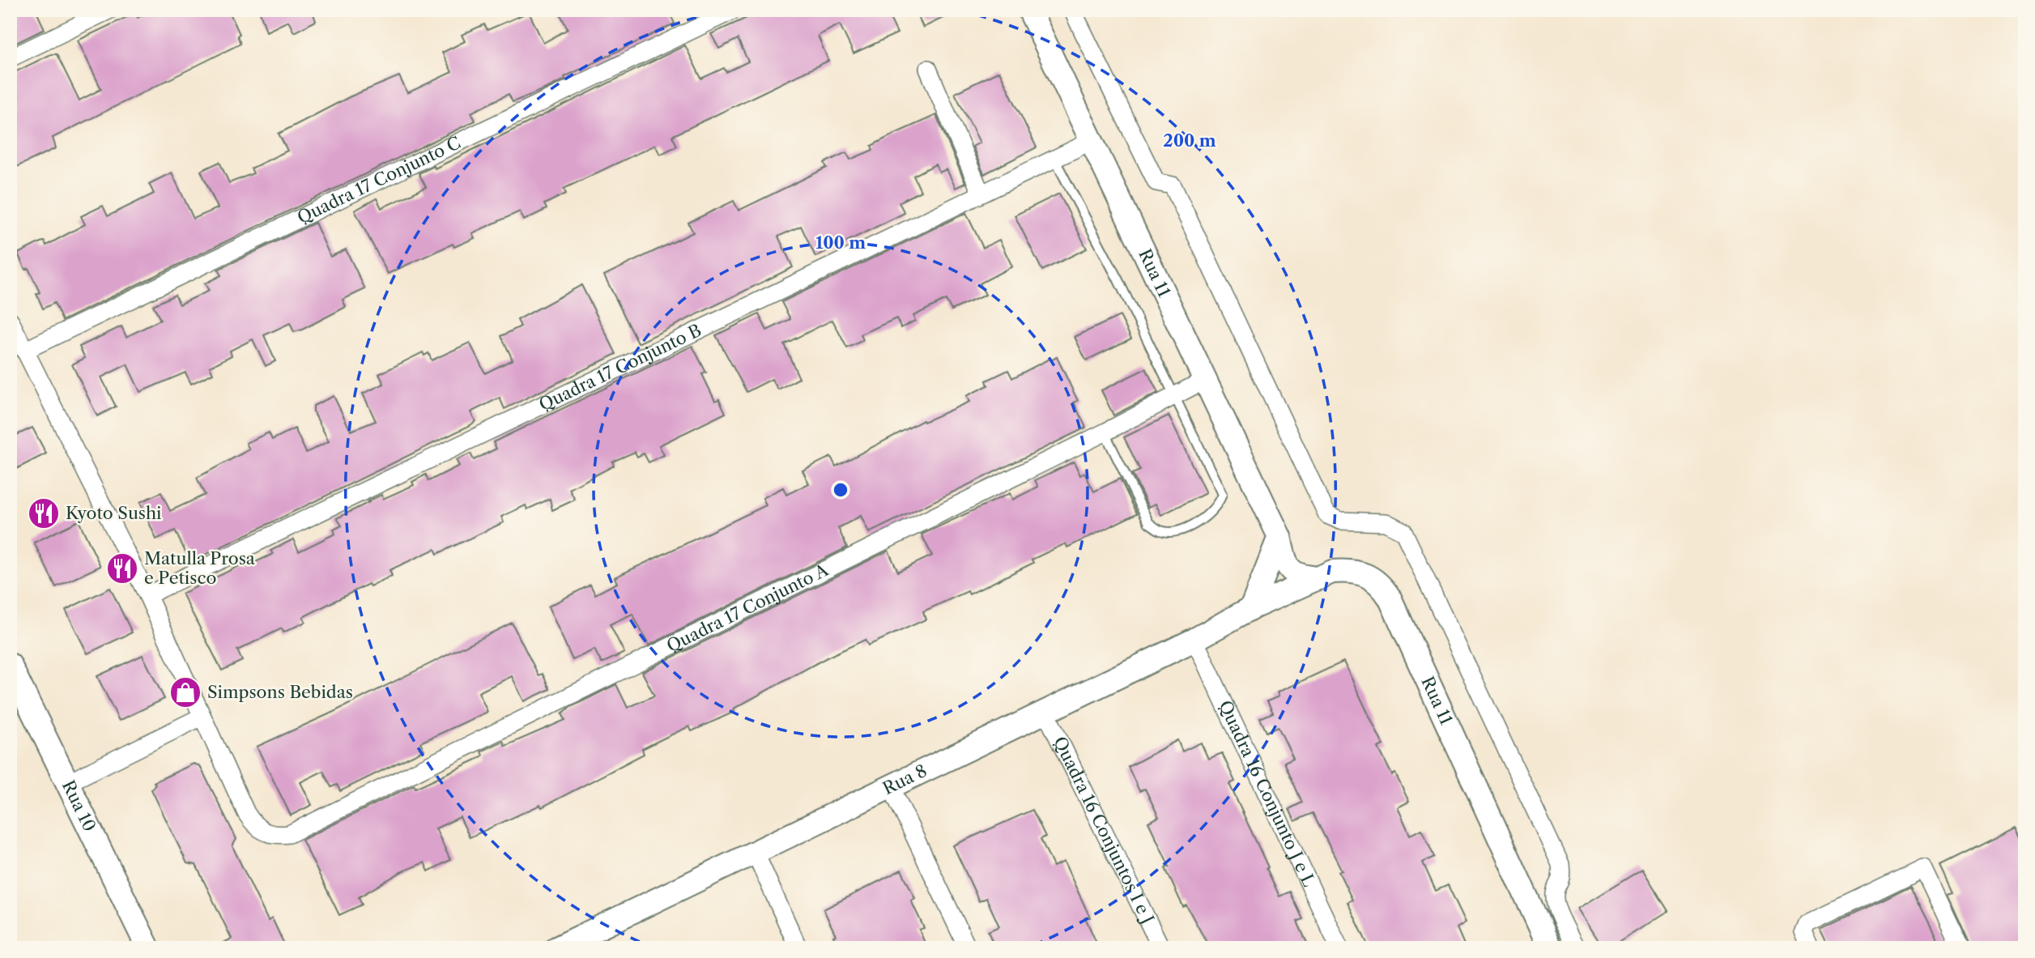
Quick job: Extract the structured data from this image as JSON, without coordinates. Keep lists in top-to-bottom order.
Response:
{
  "streets": {
    "main road": ["Rua 11", "Rua 8", "Rua 10"],
    "street": [
      "Quadra 17 Conjunto C",
      "Quadra 17 Conjunto B",
      "Quadra 17 Conjunto A",
      "Quadra 16 Conjunto J e L",
      "Quadra 16 Conjuntos I e J"
    ]
  },
  "crossings": [
    ["Rua 11", "Quadra 17 Conjunto B"],
    ["Rua 11", "Quadra 17 Conjunto A"],
    ["Rua 11", "Rua 8"],
    ["Rua 8", "Quadra 16 Conjunto J e L"],
    ["Rua 8", "Quadra 16 Conjuntos I e J"]
  ],
  "places": {
    "restaurant": ["Kyoto Sushi", "Matulla Prosa e Petisco"],
    "shop": ["Simpsons Bebidas"]
  },
  "rings": ["200 m", "100 m"]
}
